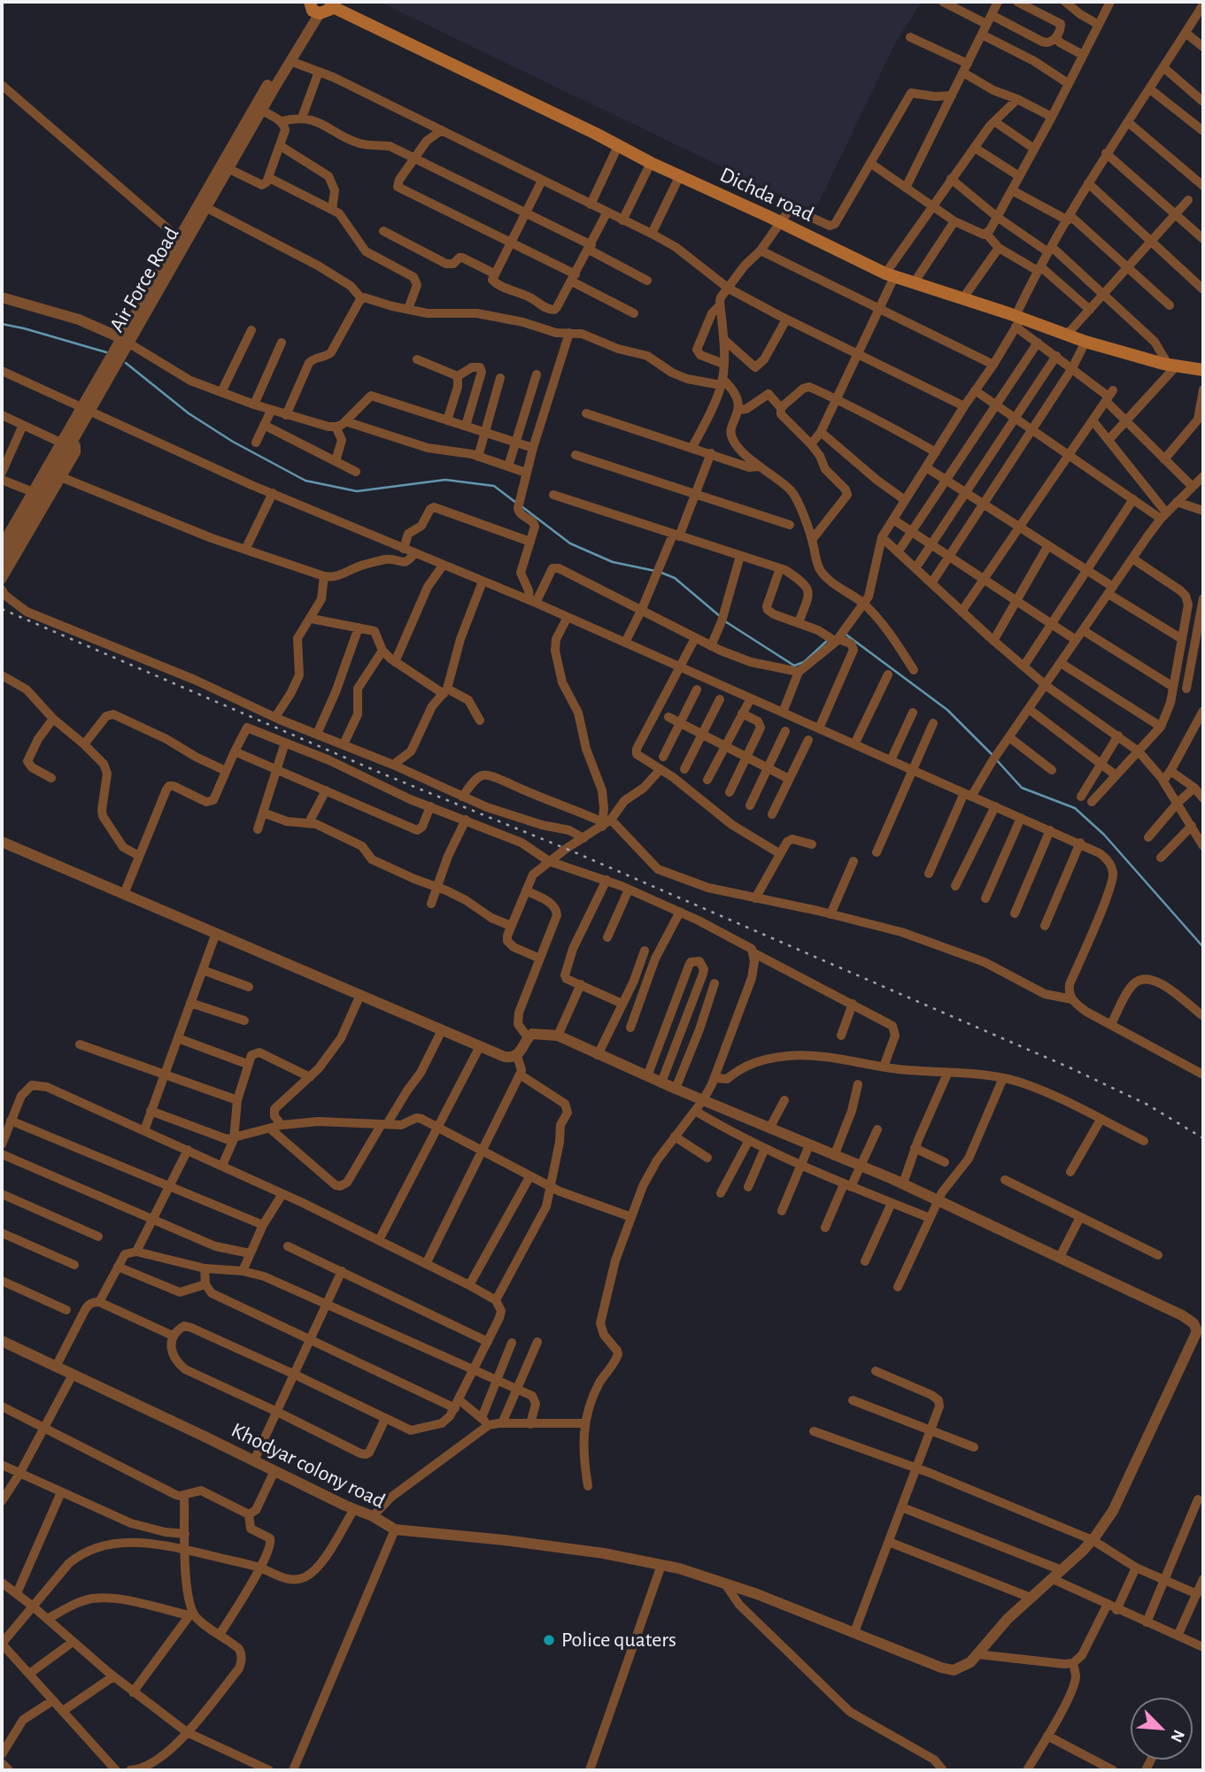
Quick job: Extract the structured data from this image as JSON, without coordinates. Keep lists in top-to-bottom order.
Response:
{
  "streets": {
    "main road": ["Dichda road"],
    "street": ["Air Force Road", "Khodyar colony road"]
  },
  "places": ["Police quaters"],
  "north": "bottom right"
}
